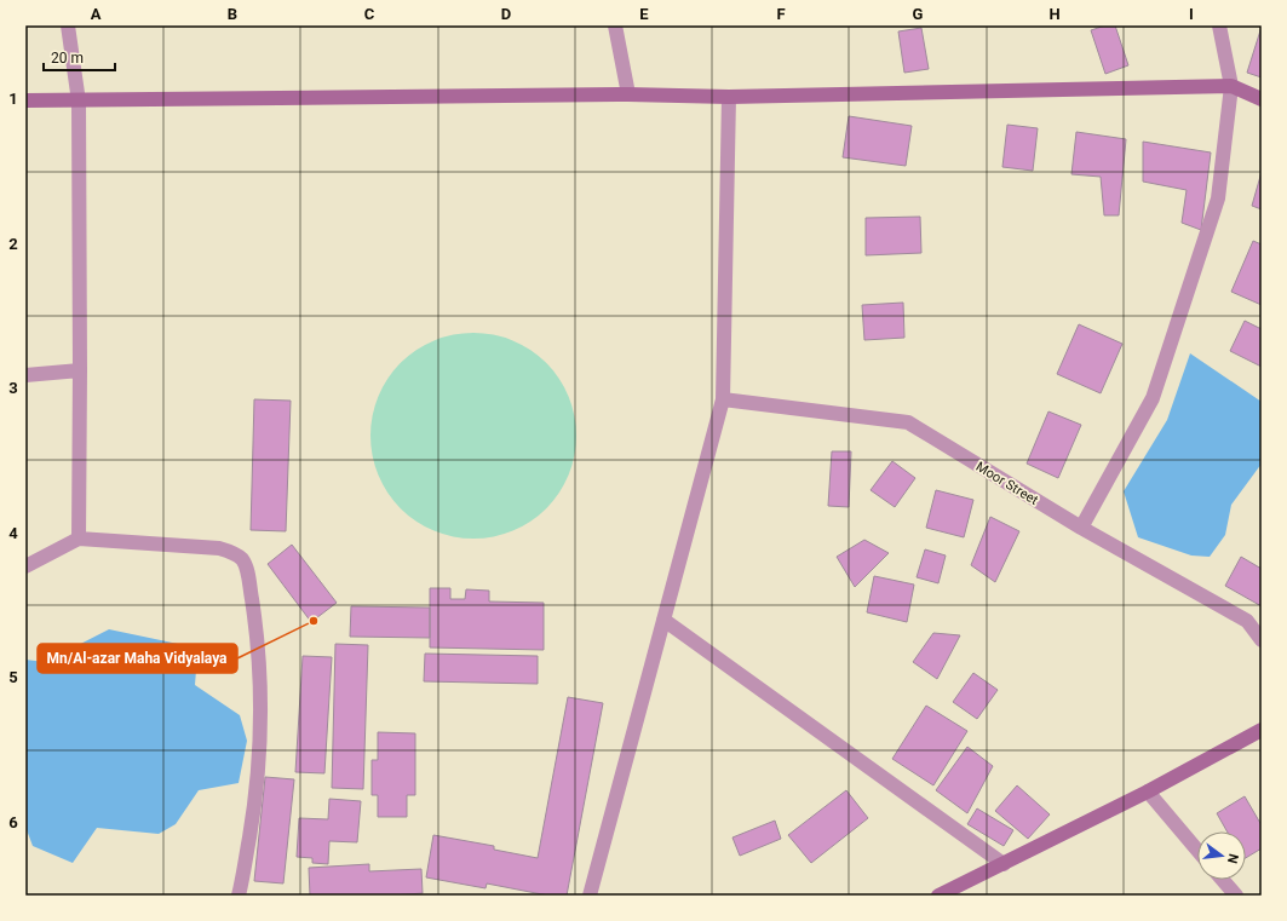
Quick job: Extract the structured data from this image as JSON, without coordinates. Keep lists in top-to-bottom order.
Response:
{
  "streets": {
    "street": ["Moor Street"]
  },
  "places": ["Mn/Al-azar Maha Vidyalaya"],
  "scale_bar": "20 m",
  "north": "right",
  "grid": {
    "columns": [
      "A",
      "B",
      "C",
      "D",
      "E",
      "F",
      "G",
      "H",
      "I"
    ],
    "rows": [
      "1",
      "2",
      "3",
      "4",
      "5",
      "6"
    ]
  }
}
